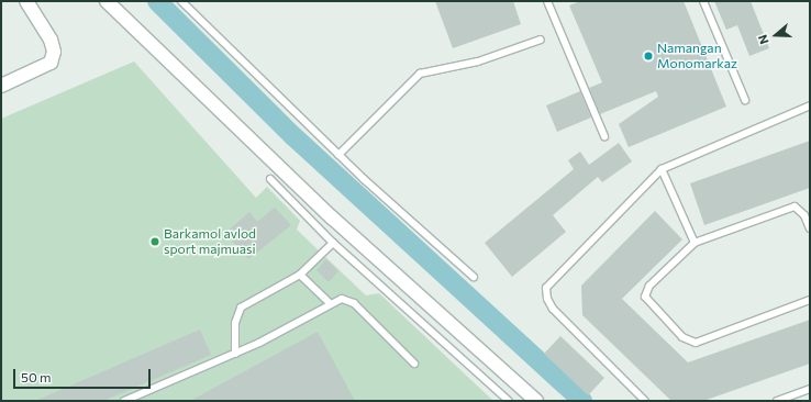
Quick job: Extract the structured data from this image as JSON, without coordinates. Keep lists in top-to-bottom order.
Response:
{
  "places": ["Namangan Monomarkaz", "Barkamol avlod sport majmuasi"],
  "scale_bar": "50 m",
  "north": "left"
}
